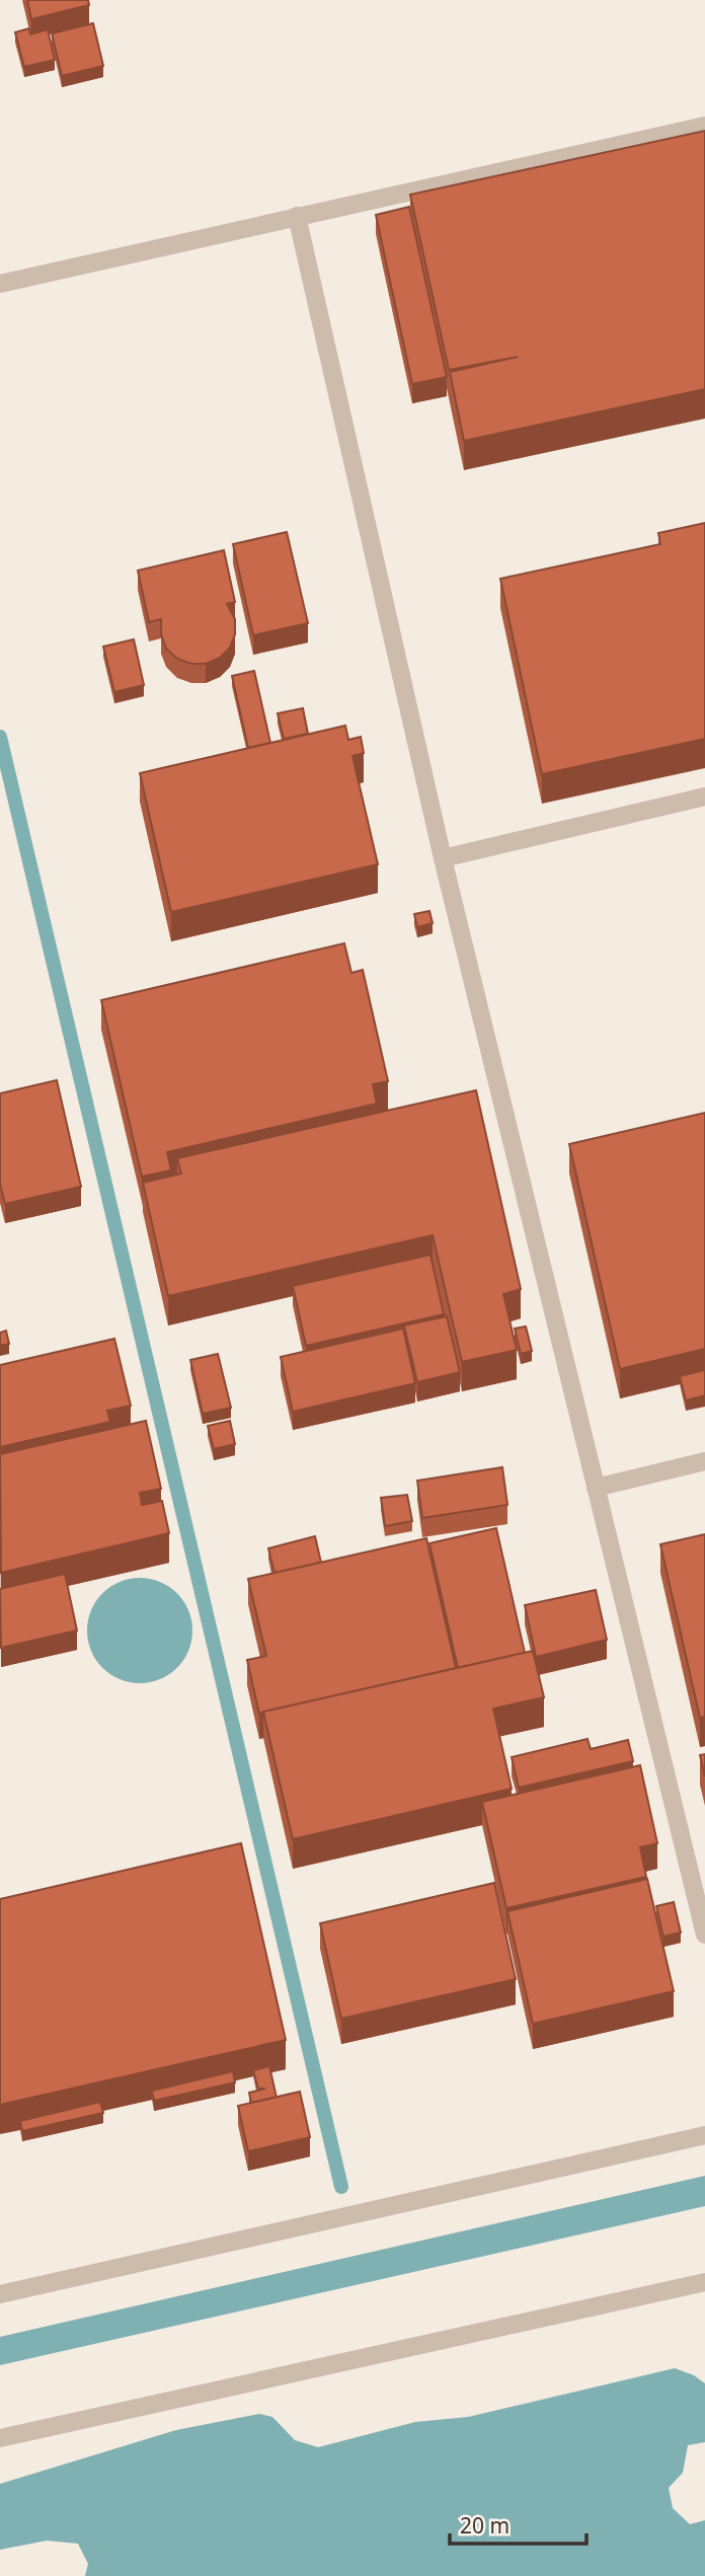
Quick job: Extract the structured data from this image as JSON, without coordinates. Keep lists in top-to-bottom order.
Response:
{
  "scale_bar": "20 m"
}
